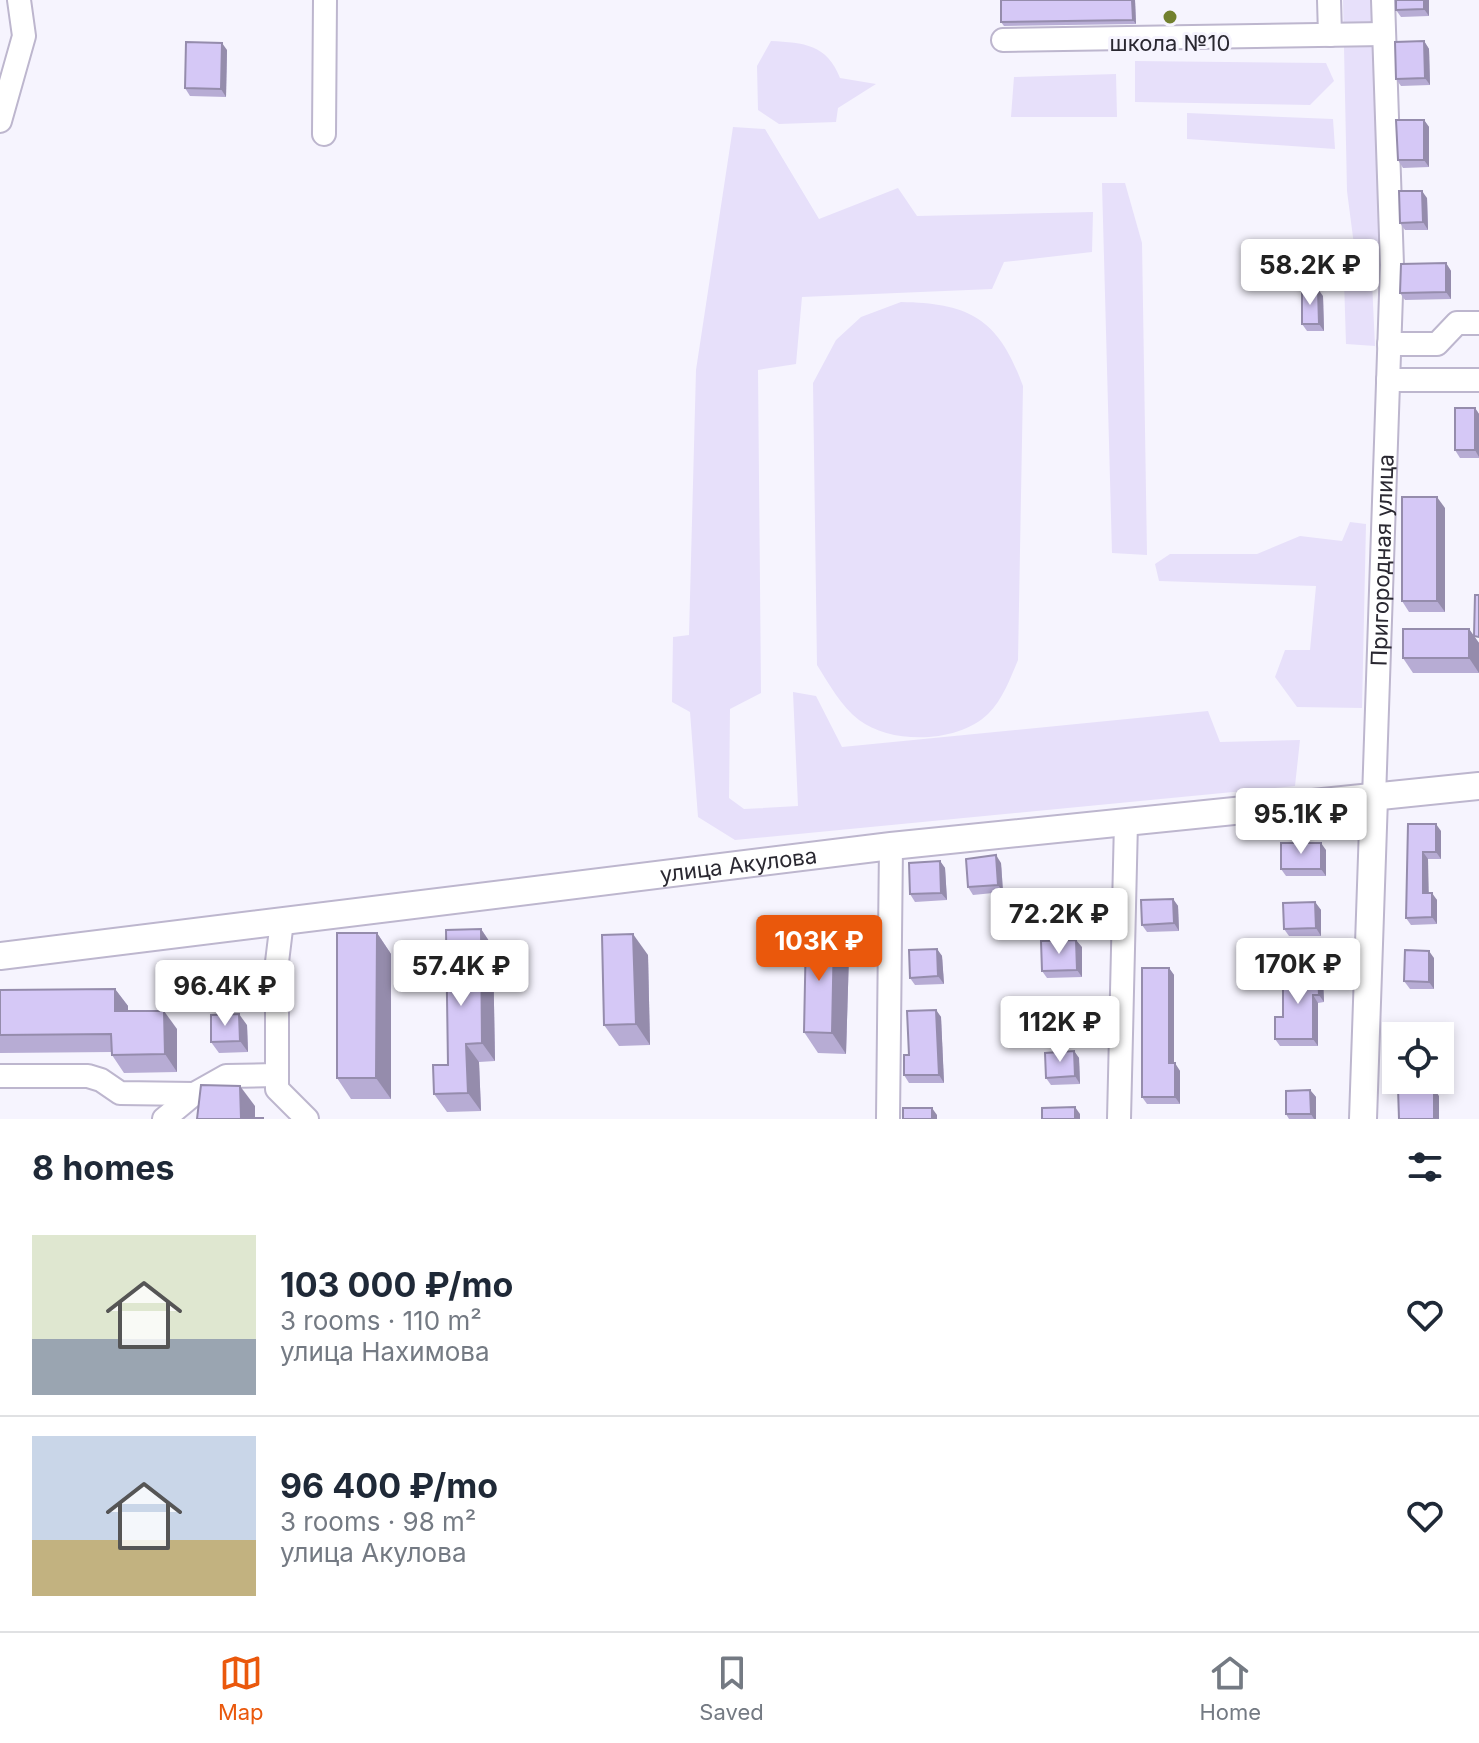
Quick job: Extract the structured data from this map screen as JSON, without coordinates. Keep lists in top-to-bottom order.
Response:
{
  "streets": {
    "main road": ["Пригородная улица", "улица Акулова"]
  },
  "crossings": [
    ["Пригородная улица", "улица Акулова"]
  ],
  "places": ["школа №10"],
  "page": {
    "price": [
      "58.2K ₽",
      "95.1K ₽",
      "72.2K ₽",
      "103K ₽",
      "170K ₽",
      "57.4K ₽",
      "96.4K ₽",
      "112K ₽"
    ],
    "heading": "8 homes",
    "list": [
      {
        "name": "103 000 ₽/mo",
        "note": "3 rooms · 110 m² · улица Нахимова"
      },
      {
        "name": "96 400 ₽/mo",
        "note": "3 rooms · 98 m² · улица Акулова"
      }
    ],
    "tabs": ["Map", "Saved", "Home"]
  }
}
